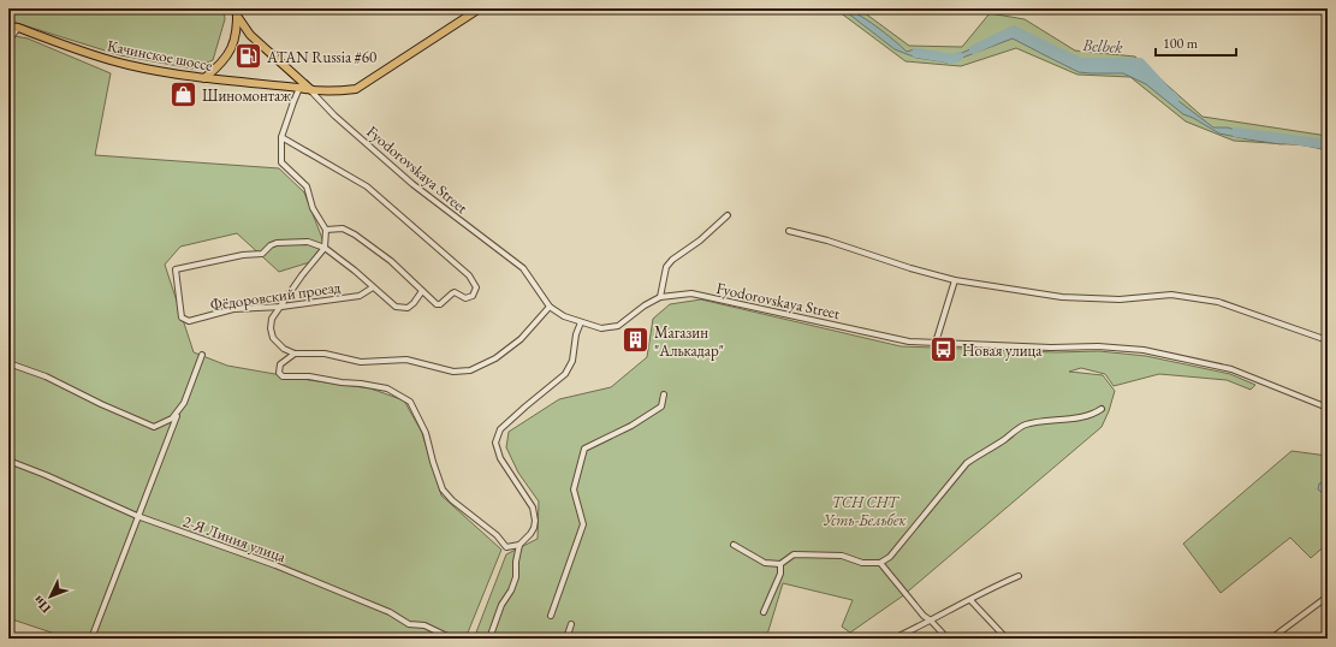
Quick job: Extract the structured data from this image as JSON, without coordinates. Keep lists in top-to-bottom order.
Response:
{
  "streets": {
    "main road": ["Качинское шоссе"],
    "street": ["Fyodorovskaya Street", "Фёдоровский проезд", "2-Я Линия улица"]
  },
  "crossings": [
    ["Качинское шоссе", "Fyodorovskaya Street"]
  ],
  "water": ["Belbek"],
  "parks": ["ТСН СНТ Усть-Бельбек"],
  "places": {
    "fuel station": ["ATAN Russia #60"],
    "shop": ["Шиномонтаж"],
    "building": ["Магазин \"Алькадар\""],
    "bus stop": ["Новая улица"]
  },
  "scale_bar": "100 m",
  "north": "bottom left"
}
